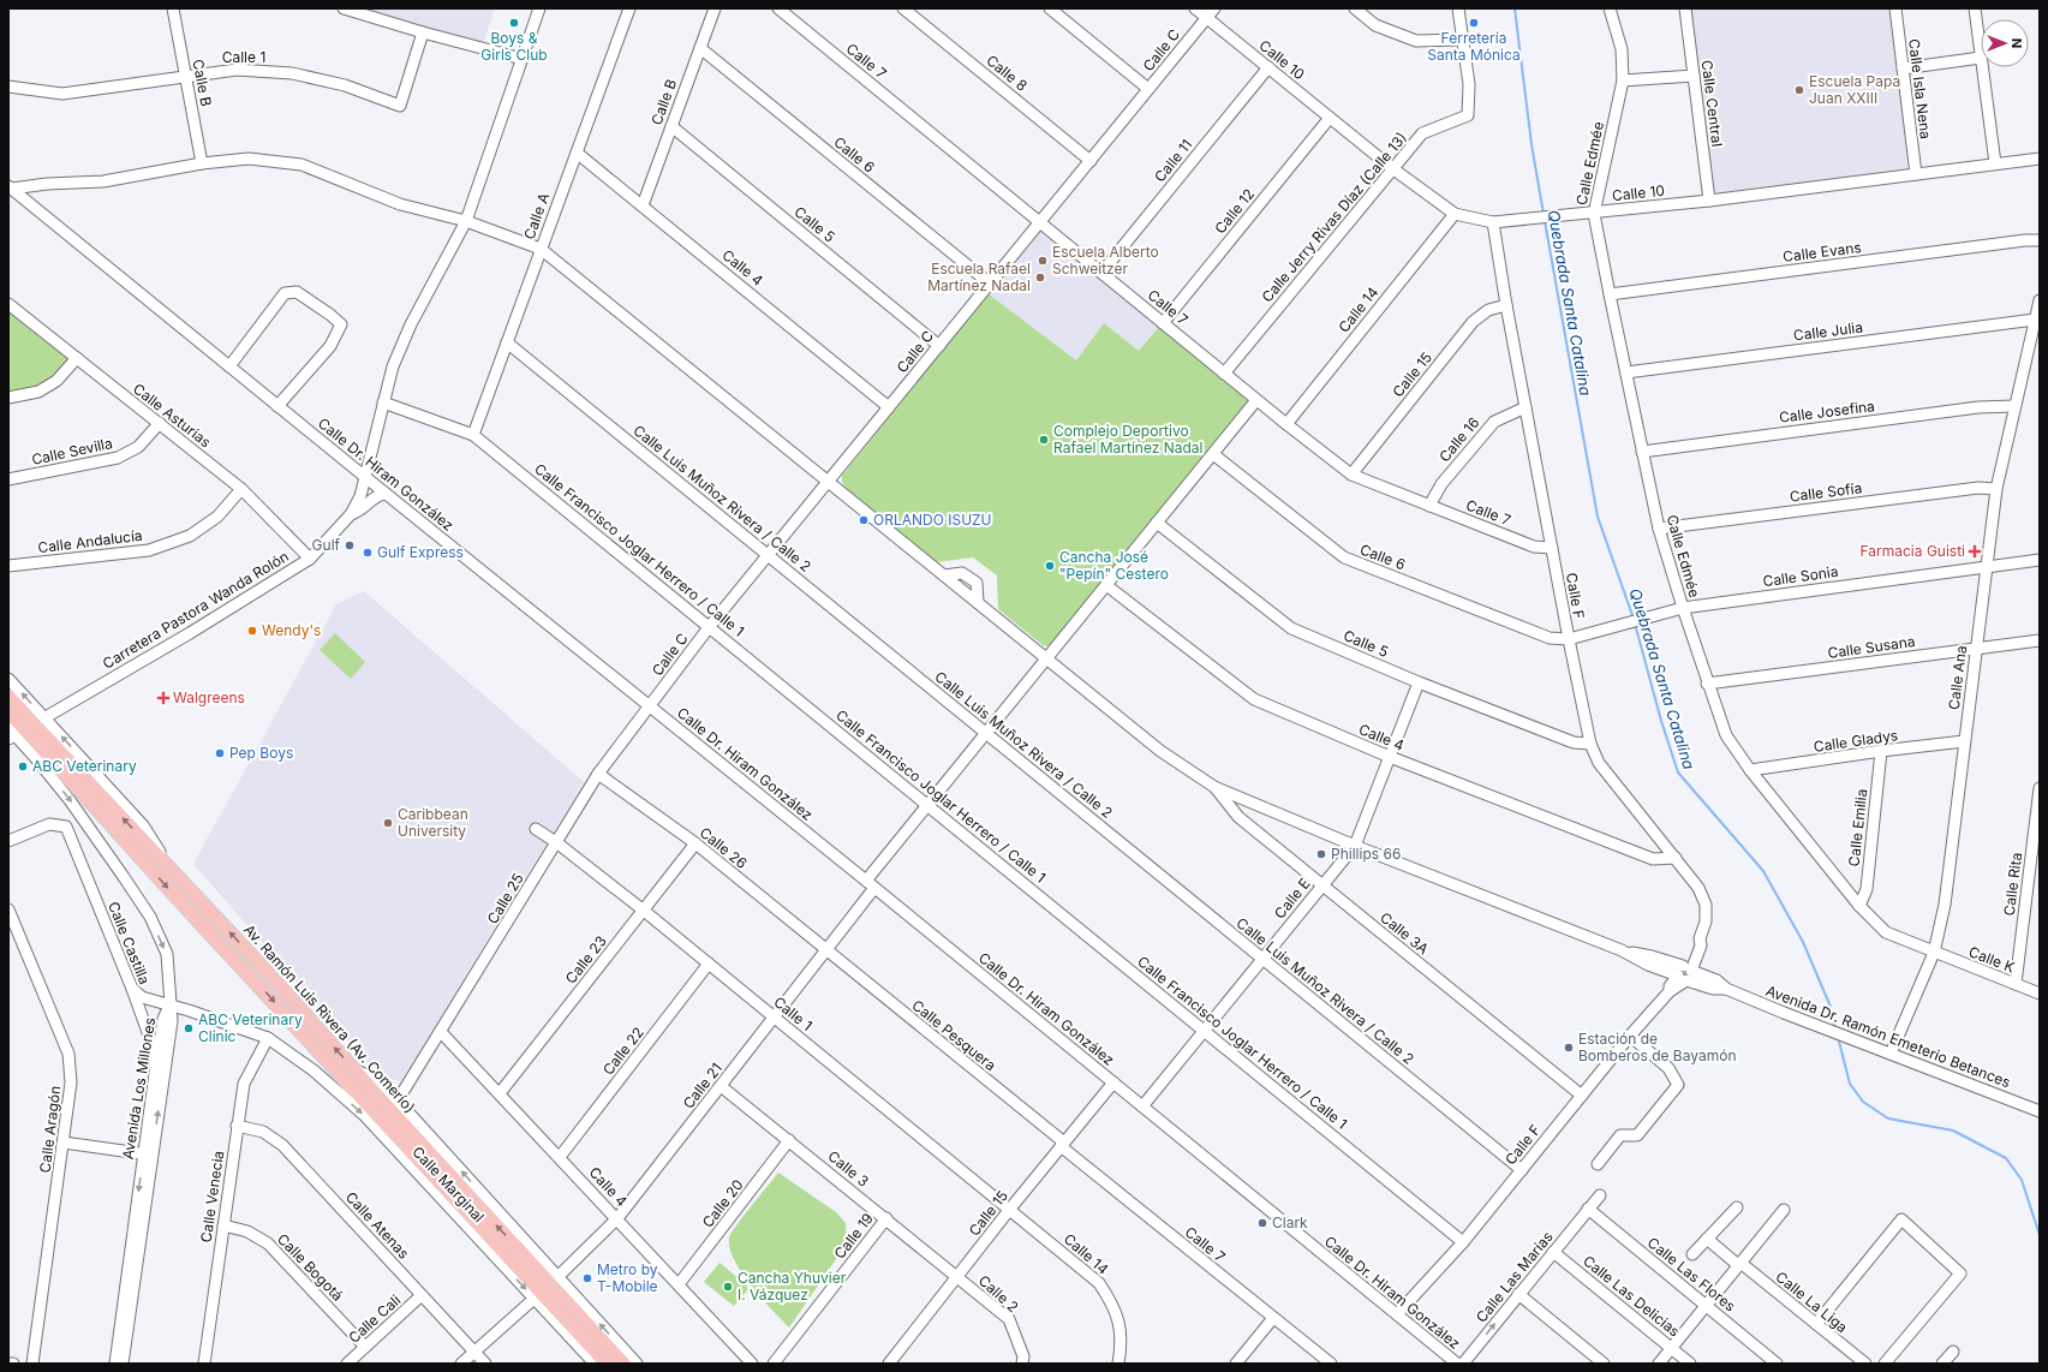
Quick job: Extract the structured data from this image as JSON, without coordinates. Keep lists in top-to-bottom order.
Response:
{
  "streets": {
    "main road": ["Av. Ramón Luis Rivera (Av. Comerío)"],
    "street": [
      "Calle C",
      "Calle 1",
      "Calle 10",
      "Calle 7",
      "Calle 8",
      "Calle B",
      "Calle Isla Nena",
      "Calle Central",
      "Calle 6",
      "Calle 11",
      "Calle Edmée",
      "Calle 12",
      "Calle A",
      "Calle Jerry Rivas Díaz (Calle 13)",
      "Calle 5",
      "Calle Evans",
      "Calle 4",
      "Calle 14",
      "Calle Julia",
      "Calle 15",
      "Calle Josefina",
      "Calle Asturias",
      "Calle 16",
      "Calle Sevilla",
      "Calle Dr. Hiram González",
      "Calle Sofía",
      "Calle Luis Muñoz Rivera / Calle 2",
      "Calle Andalucía",
      "Calle Francisco Joglar Herrero / Calle 1",
      "Calle Sonia",
      "Calle F",
      "Carretera Pastora Wanda Rolón",
      "Calle Susana",
      "Calle Ana",
      "Calle Gladys",
      "Calle Emilia",
      "Calle 26",
      "Calle Rita",
      "Calle 25",
      "Calle E",
      "Calle 3A",
      "Calle Castilla",
      "Calle 23",
      "Calle K",
      "Calle Pesquera",
      "Avenida Dr. Ramón Emeterio Betances",
      "Calle 22",
      "Calle 21",
      "Avenida Los Millones",
      "Calle Aragón",
      "Calle 3",
      "Calle Marginal",
      "Calle Venecia",
      "Calle 20",
      "Calle Atenas",
      "Calle 19",
      "Calle Bogotá",
      "Calle Las Flores",
      "Calle Las Marías",
      "Calle 2",
      "Calle Las Delicias",
      "Calle La Liga",
      "Calle Cali"
    ]
  },
  "crossings": [
    ["Calle C", "Calle 10"],
    ["Calle C", "Calle 7"],
    ["Calle C", "Calle 8"],
    ["Calle C", "Calle 6"],
    ["Calle C", "Calle 5"],
    ["Calle C", "Calle 4"],
    ["Calle C", "Calle Dr. Hiram González"],
    ["Calle C", "Calle Luis Muñoz Rivera / Calle 2"],
    ["Calle C", "Calle Francisco Joglar Herrero / Calle 1"],
    ["Calle C", "Calle 25"],
    ["Calle 1", "Calle B"],
    ["Calle 1", "Calle 14"],
    ["Calle 1", "Calle 15"],
    ["Calle 1", "Calle 25"],
    ["Calle 1", "Calle 23"],
    ["Calle 1", "Calle 22"],
    ["Calle 1", "Calle 21"],
    ["Calle 10", "Calle Isla Nena"],
    ["Calle 10", "Calle Central"],
    ["Calle 10", "Calle 11"],
    ["Calle 10", "Calle Edmée"],
    ["Calle 10", "Calle 12"],
    ["Calle 10", "Calle Jerry Rivas Díaz (Calle 13)"],
    ["Calle 10", "Calle 14"],
    ["Calle 10", "Calle F"],
    ["Calle 7", "Calle 11"],
    ["Calle 7", "Calle 12"],
    ["Calle 7", "Calle Jerry Rivas Díaz (Calle 13)"],
    ["Calle 7", "Calle 14"],
    ["Calle 7", "Calle 15"],
    ["Calle 7", "Calle 16"],
    ["Calle 7", "Calle F"],
    ["Calle 7", "Calle Pesquera"],
    ["Calle 7", "Calle 21"],
    ["Calle B", "Calle 6"],
    ["Calle B", "Calle 5"],
    ["Calle B", "Calle 4"],
    ["Calle 6", "Calle Sonia"],
    ["Calle 6", "Calle F"],
    ["Calle 6", "Calle 21"],
    ["Calle Edmée", "Calle Evans"],
    ["Calle Edmée", "Calle Julia"],
    ["Calle Edmée", "Calle Josefina"],
    ["Calle Edmée", "Calle Sofía"],
    ["Calle Edmée", "Calle Sonia"],
    ["Calle Edmée", "Calle Susana"],
    ["Calle Edmée", "Calle Ana"],
    ["Calle Edmée", "Calle Gladys"],
    ["Calle Edmée", "Calle Emilia"],
    ["Calle Edmée", "Calle K"],
    ["Calle A", "Calle 4"],
    ["Calle A", "Calle Luis Muñoz Rivera / Calle 2"],
    ["Calle A", "Calle Francisco Joglar Herrero / Calle 1"],
    ["Calle 5", "Calle F"],
    ["Calle 5", "Calle E"],
    ["Calle 5", "Calle 21"],
    ["Calle 4", "Calle F"],
    ["Calle 4", "Calle 25"],
    ["Calle 4", "Calle E"],
    ["Calle 4", "Calle 23"],
    ["Calle 4", "Calle 22"],
    ["Calle 4", "Calle 21"],
    ["Calle 4", "Calle 20"],
    ["Calle 14", "Calle 15"],
    ["Calle Julia", "Calle Ana"],
    ["Calle 15", "Calle Dr. Hiram González"],
    ["Calle 15", "Calle F"],
    ["Calle 15", "Calle Pesquera"],
    ["Calle 15", "Calle 3"],
    ["Calle 15", "Calle 2"],
    ["Calle Josefina", "Calle Ana"],
    ["Calle Asturias", "Calle Sevilla"],
    ["Calle Asturias", "Calle Andalucía"],
    ["Calle Asturias", "Carretera Pastora Wanda Rolón"],
    ["Calle 16", "Calle F"],
    ["Calle Dr. Hiram González", "Calle F"],
    ["Calle Dr. Hiram González", "Carretera Pastora Wanda Rolón"],
    ["Calle Dr. Hiram González", "Calle 25"],
    ["Calle Dr. Hiram González", "Calle E"],
    ["Calle Dr. Hiram González", "Calle 21"],
    ["Calle Sofía", "Calle Ana"],
    ["Calle Luis Muñoz Rivera / Calle 2", "Calle F"],
    ["Calle Luis Muñoz Rivera / Calle 2", "Calle E"],
    ["Calle Luis Muñoz Rivera / Calle 2", "Calle 21"],
    ["Calle Francisco Joglar Herrero / Calle 1", "Calle F"],
    ["Calle Francisco Joglar Herrero / Calle 1", "Carretera Pastora Wanda Rolón"],
    ["Calle Francisco Joglar Herrero / Calle 1", "Calle E"],
    ["Calle Francisco Joglar Herrero / Calle 1", "Calle 21"],
    ["Calle Sonia", "Calle F"],
    ["Calle Sonia", "Calle Ana"],
    ["Calle F", "Calle 3A"],
    ["Calle F", "Avenida Dr. Ramón Emeterio Betances"],
    ["Carretera Pastora Wanda Rolón", "Av. Ramón Luis Rivera (Av. Comerío)"],
    ["Calle Susana", "Calle Ana"],
    ["Calle Ana", "Calle Gladys"],
    ["Calle Ana", "Calle K"],
    ["Calle Ana", "Avenida Dr. Ramón Emeterio Betances"],
    ["Calle Gladys", "Calle Emilia"],
    ["Calle 26", "Calle 25"],
    ["Calle 26", "Calle 23"],
    ["Calle 26", "Calle Pesquera"],
    ["Calle 26", "Calle 21"],
    ["Calle Rita", "Calle K"],
    ["Calle 25", "Av. Ramón Luis Rivera (Av. Comerío)"],
    ["Calle E", "Calle 3A"],
    ["Calle E", "Avenida Dr. Ramón Emeterio Betances"],
    ["Calle 3A", "Avenida Dr. Ramón Emeterio Betances"],
    ["Calle Castilla", "Avenida Los Millones"],
    ["Calle Castilla", "Calle Marginal"],
    ["Av. Ramón Luis Rivera (Av. Comerío)", "Calle 21"],
    ["Av. Ramón Luis Rivera (Av. Comerío)", "Calle Marginal"],
    ["Calle Pesquera", "Calle 21"],
    ["Calle 21", "Calle 3"],
    ["Calle 21", "Calle Marginal"],
    ["Calle 21", "Calle Atenas"],
    ["Avenida Los Millones", "Calle Marginal"],
    ["Calle 3", "Calle 20"],
    ["Calle 3", "Calle 19"],
    ["Calle 3", "Calle 2"],
    ["Calle Marginal", "Calle Venecia"],
    ["Calle Venecia", "Calle Atenas"],
    ["Calle Venecia", "Calle Bogotá"],
    ["Calle Atenas", "Calle Cali"],
    ["Calle Bogotá", "Calle Cali"],
    ["Calle Las Flores", "Calle Las Marías"],
    ["Calle Las Marías", "Calle Las Delicias"]
  ],
  "one_way": ["Calle Las Marías"],
  "water": ["Quebrada Santa Catalina"],
  "places": {
    "other": [
      "Boys & Girls Club",
      "Ferretería Santa Mónica",
      "Escuela Papa Juan XXIII",
      "Escuela Alberto Schweitzer",
      "Escuela Rafael Martínez Nadal",
      "Complejo Deportivo Rafael Martínez Nadal",
      "ORLANDO ISUZU",
      "Gulf",
      "Gulf Express",
      "Cancha José \"Pepín\" Cestero",
      "Wendy's",
      "Pep Boys",
      "ABC Veterinary",
      "Caribbean University",
      "Phillips 66",
      "ABC Veterinary Clinic",
      "Estación de Bomberos de Bayamón",
      "Clark",
      "Metro by T-Mobile",
      "Cancha Yhuvier I. Vázquez"
    ],
    "health": ["Farmacia Guisti", "Walgreens"]
  },
  "north": "right"
}
